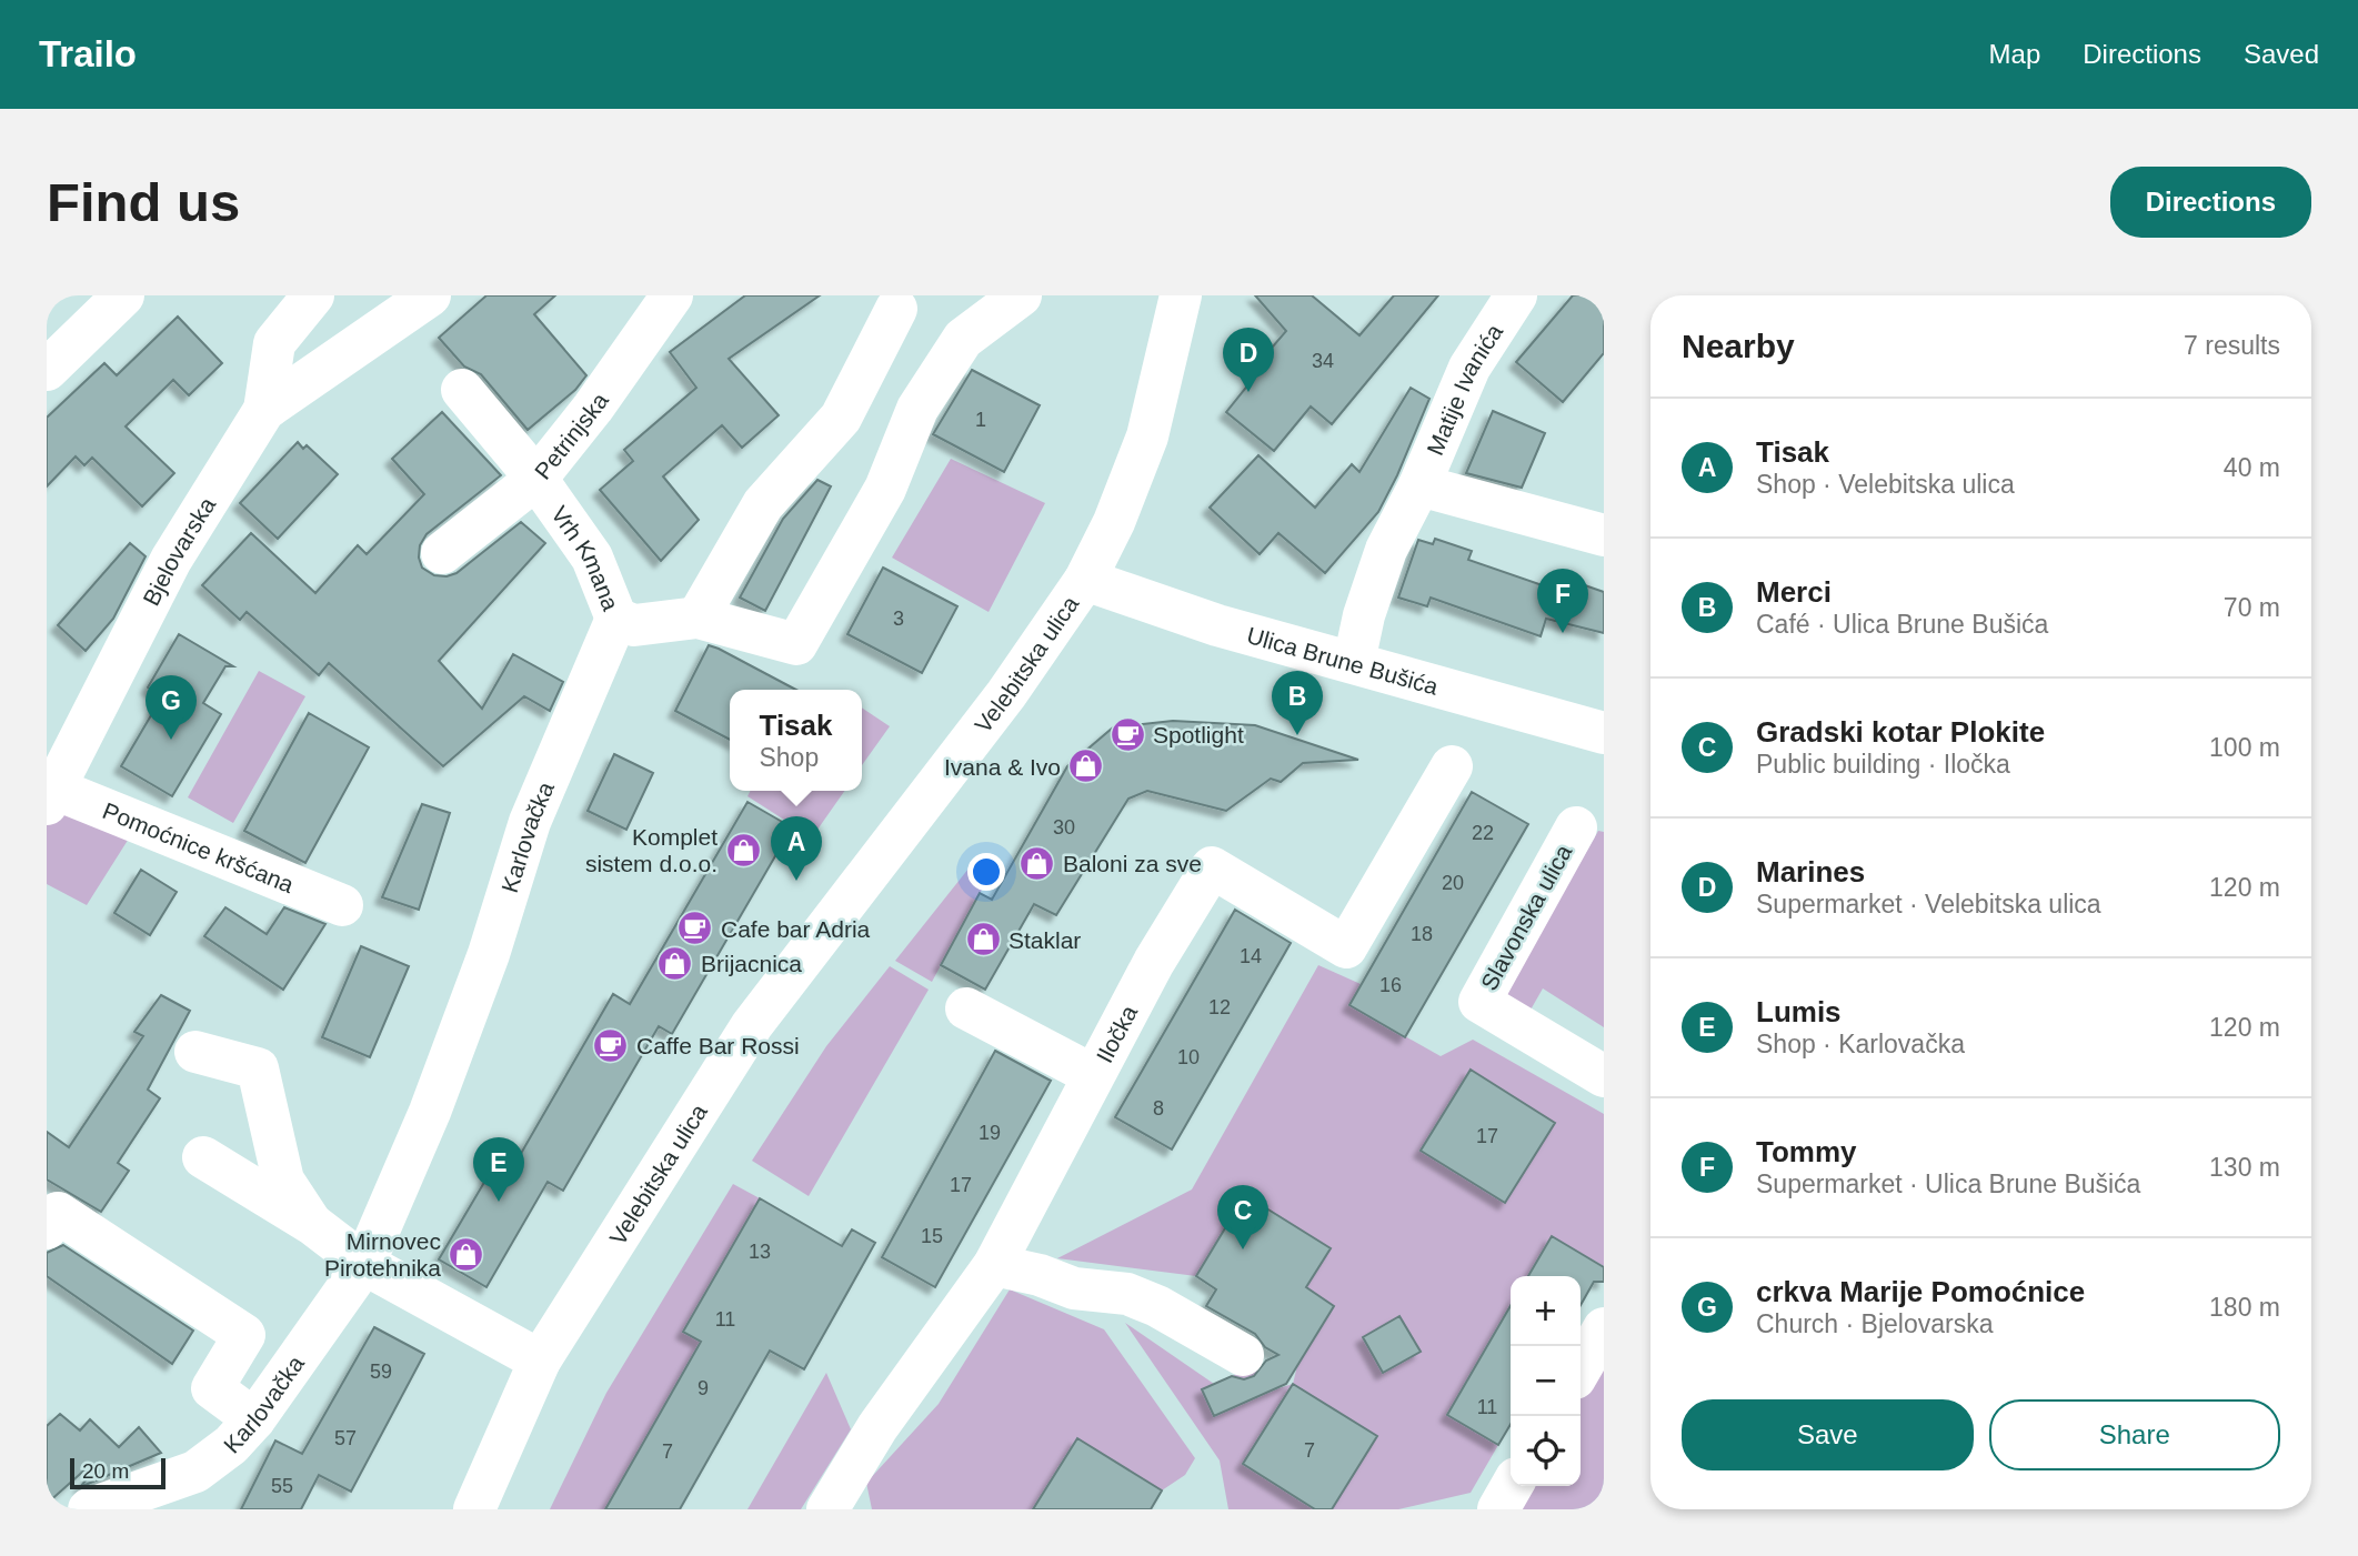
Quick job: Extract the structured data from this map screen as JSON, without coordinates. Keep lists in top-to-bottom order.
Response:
{
  "streets": {
    "street": [
      "Matije Ivanića",
      "Petrinjska",
      "Bjelovarska",
      "Vrh Kmana",
      "Ulica Brune Bušića",
      "Velebitska ulica",
      "Karlovačka",
      "Pomoćnice kršćana",
      "Slavonska ulica",
      "Iločka"
    ]
  },
  "crossings": [
    ["Matije Ivanića", "Ulica Brune Bušića"],
    ["Petrinjska", "Vrh Kmana"],
    ["Bjelovarska", "Pomoćnice kršćana"],
    ["Vrh Kmana", "Karlovačka"],
    ["Ulica Brune Bušića", "Velebitska ulica"]
  ],
  "places": {
    "cafe": ["Spotlight", "Cafe bar Adria", "Caffe Bar Rossi"],
    "shop": [
      "Ivana & Ivo",
      "Komplet sistem d.o.o.",
      "Baloni za sve",
      "Staklar",
      "Brijacnica",
      "Mirnovec Pirotehnika"
    ]
  },
  "house_numbers": [
    "34",
    "1",
    "3",
    "30",
    "22",
    "20",
    "18",
    "14",
    "16",
    "12",
    "10",
    "8",
    "19",
    "17",
    "17",
    "15",
    "13",
    "11",
    "59",
    "9",
    "11",
    "57",
    "7",
    "7",
    "55"
  ],
  "scale_bar": "20 m",
  "page": {
    "header": "Trailo",
    "nav": ["Map", "Directions", "Saved"],
    "buttons": [
      "Directions",
      ["Save", "Share"]
    ],
    "title": "Find us",
    "heading": ["Nearby", "7 results"],
    "pins": [
      "D",
      "F",
      "B",
      "G",
      "A",
      "E",
      "C"
    ],
    "list": [
      {
        "mark": "A",
        "name": "Tisak",
        "note": "Shop · Velebitska ulica",
        "value": "40 m"
      },
      {
        "mark": "B",
        "name": "Merci",
        "note": "Café · Ulica Brune Bušića",
        "value": "70 m"
      },
      {
        "mark": "C",
        "name": "Gradski kotar Plokite",
        "note": "Public building · Iločka",
        "value": "100 m"
      },
      {
        "mark": "D",
        "name": "Marines",
        "note": "Supermarket · Velebitska ulica",
        "value": "120 m"
      },
      {
        "mark": "E",
        "name": "Lumis",
        "note": "Shop · Karlovačka",
        "value": "120 m"
      },
      {
        "mark": "F",
        "name": "Tommy",
        "note": "Supermarket · Ulica Brune Bušića",
        "value": "130 m"
      },
      {
        "mark": "G",
        "name": "crkva Marije Pomoćnice",
        "note": "Church · Bjelovarska",
        "value": "180 m"
      }
    ],
    "popup": ["Tisak", "Shop"],
    "map_buttons": ["+", "−"],
    "scale": "20 m"
  }
}
